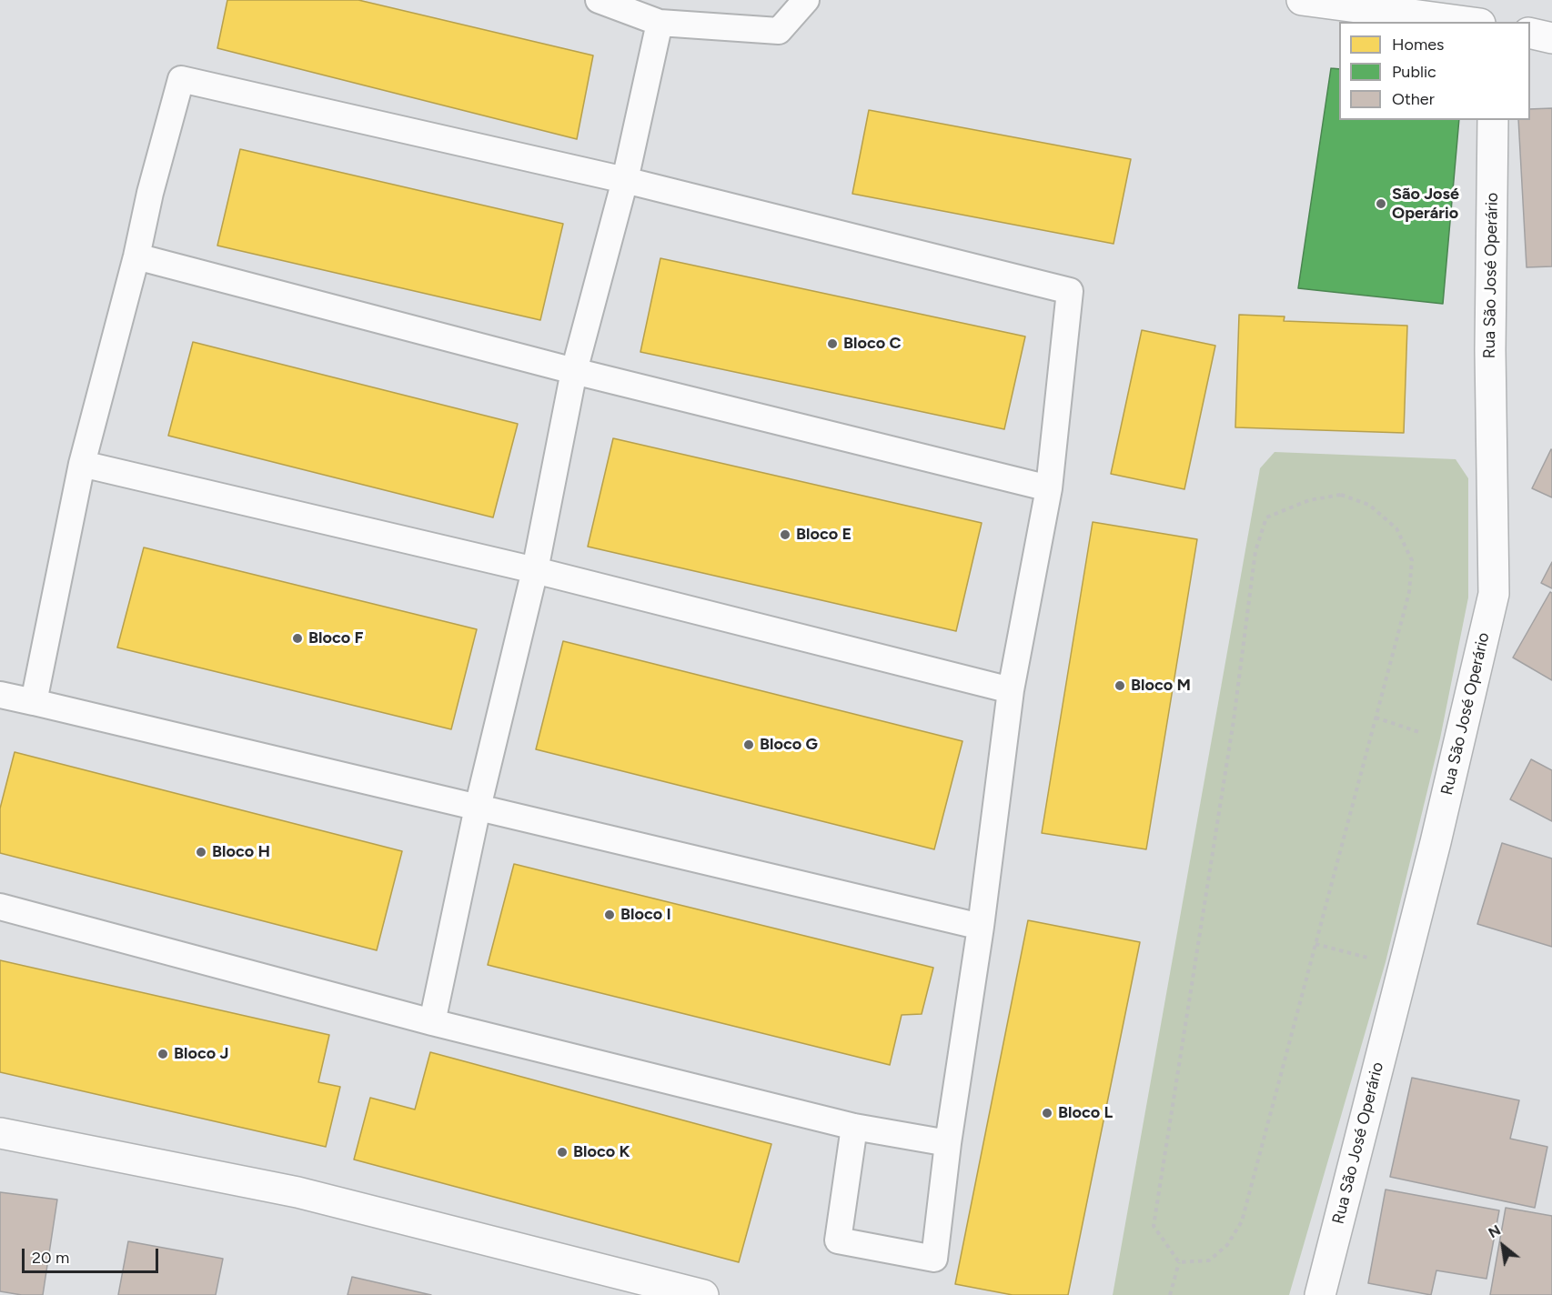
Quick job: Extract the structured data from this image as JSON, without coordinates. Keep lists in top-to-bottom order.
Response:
{
  "streets": {
    "street": ["Rua São José Operário"]
  },
  "places": [
    "São José Operário",
    "Bloco C",
    "Bloco E",
    "Bloco F",
    "Bloco M",
    "Bloco G",
    "Bloco H",
    "Bloco I",
    "Bloco J",
    "Bloco L",
    "Bloco K"
  ],
  "legend": ["Homes", "Public", "Other"],
  "scale_bar": "20 m",
  "north": "top left"
}
